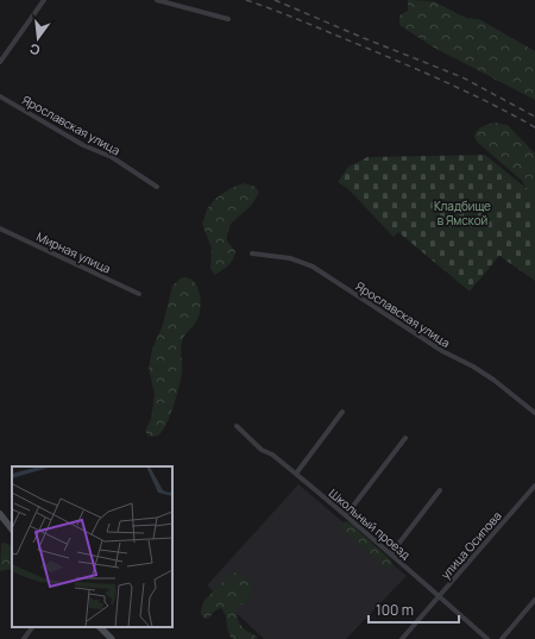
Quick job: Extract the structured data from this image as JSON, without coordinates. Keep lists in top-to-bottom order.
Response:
{
  "streets": {
    "street": [
      "Ярославская улица",
      "Мирная улица",
      "Школьный проезд",
      "улица Осипова"
    ]
  },
  "crossings": [
    ["Школьный проезд", "улица Осипова"]
  ],
  "parks": ["Кладбище в Ямской"],
  "scale_bar": "100 m",
  "north": "bottom"
}
